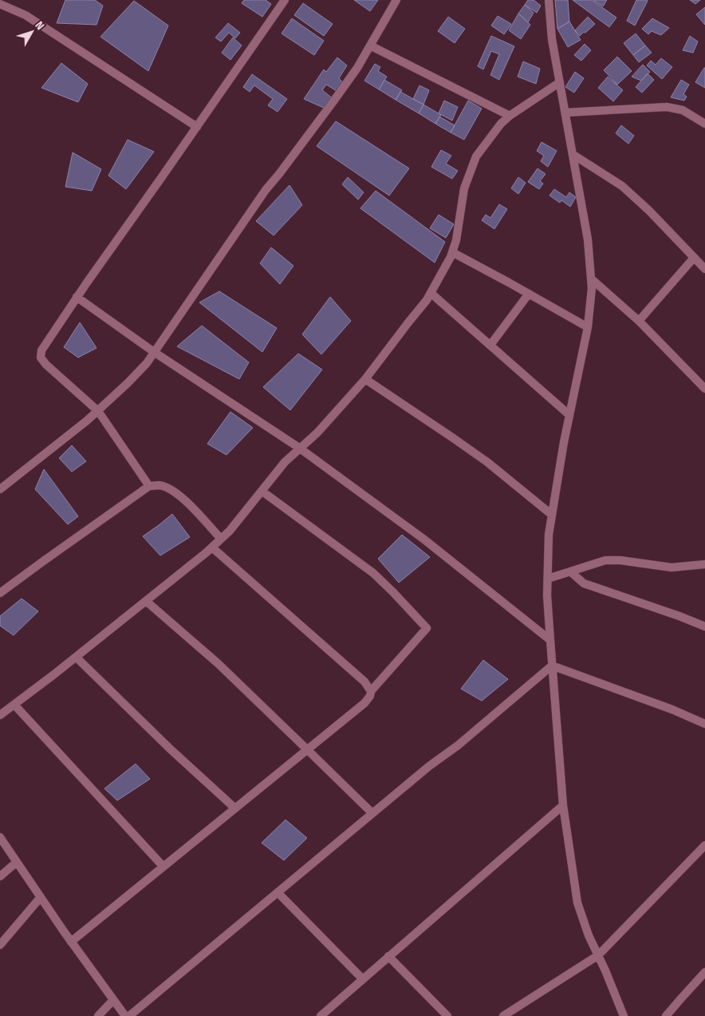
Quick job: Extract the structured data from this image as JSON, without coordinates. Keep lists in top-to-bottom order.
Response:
{
  "north": "top right"
}
